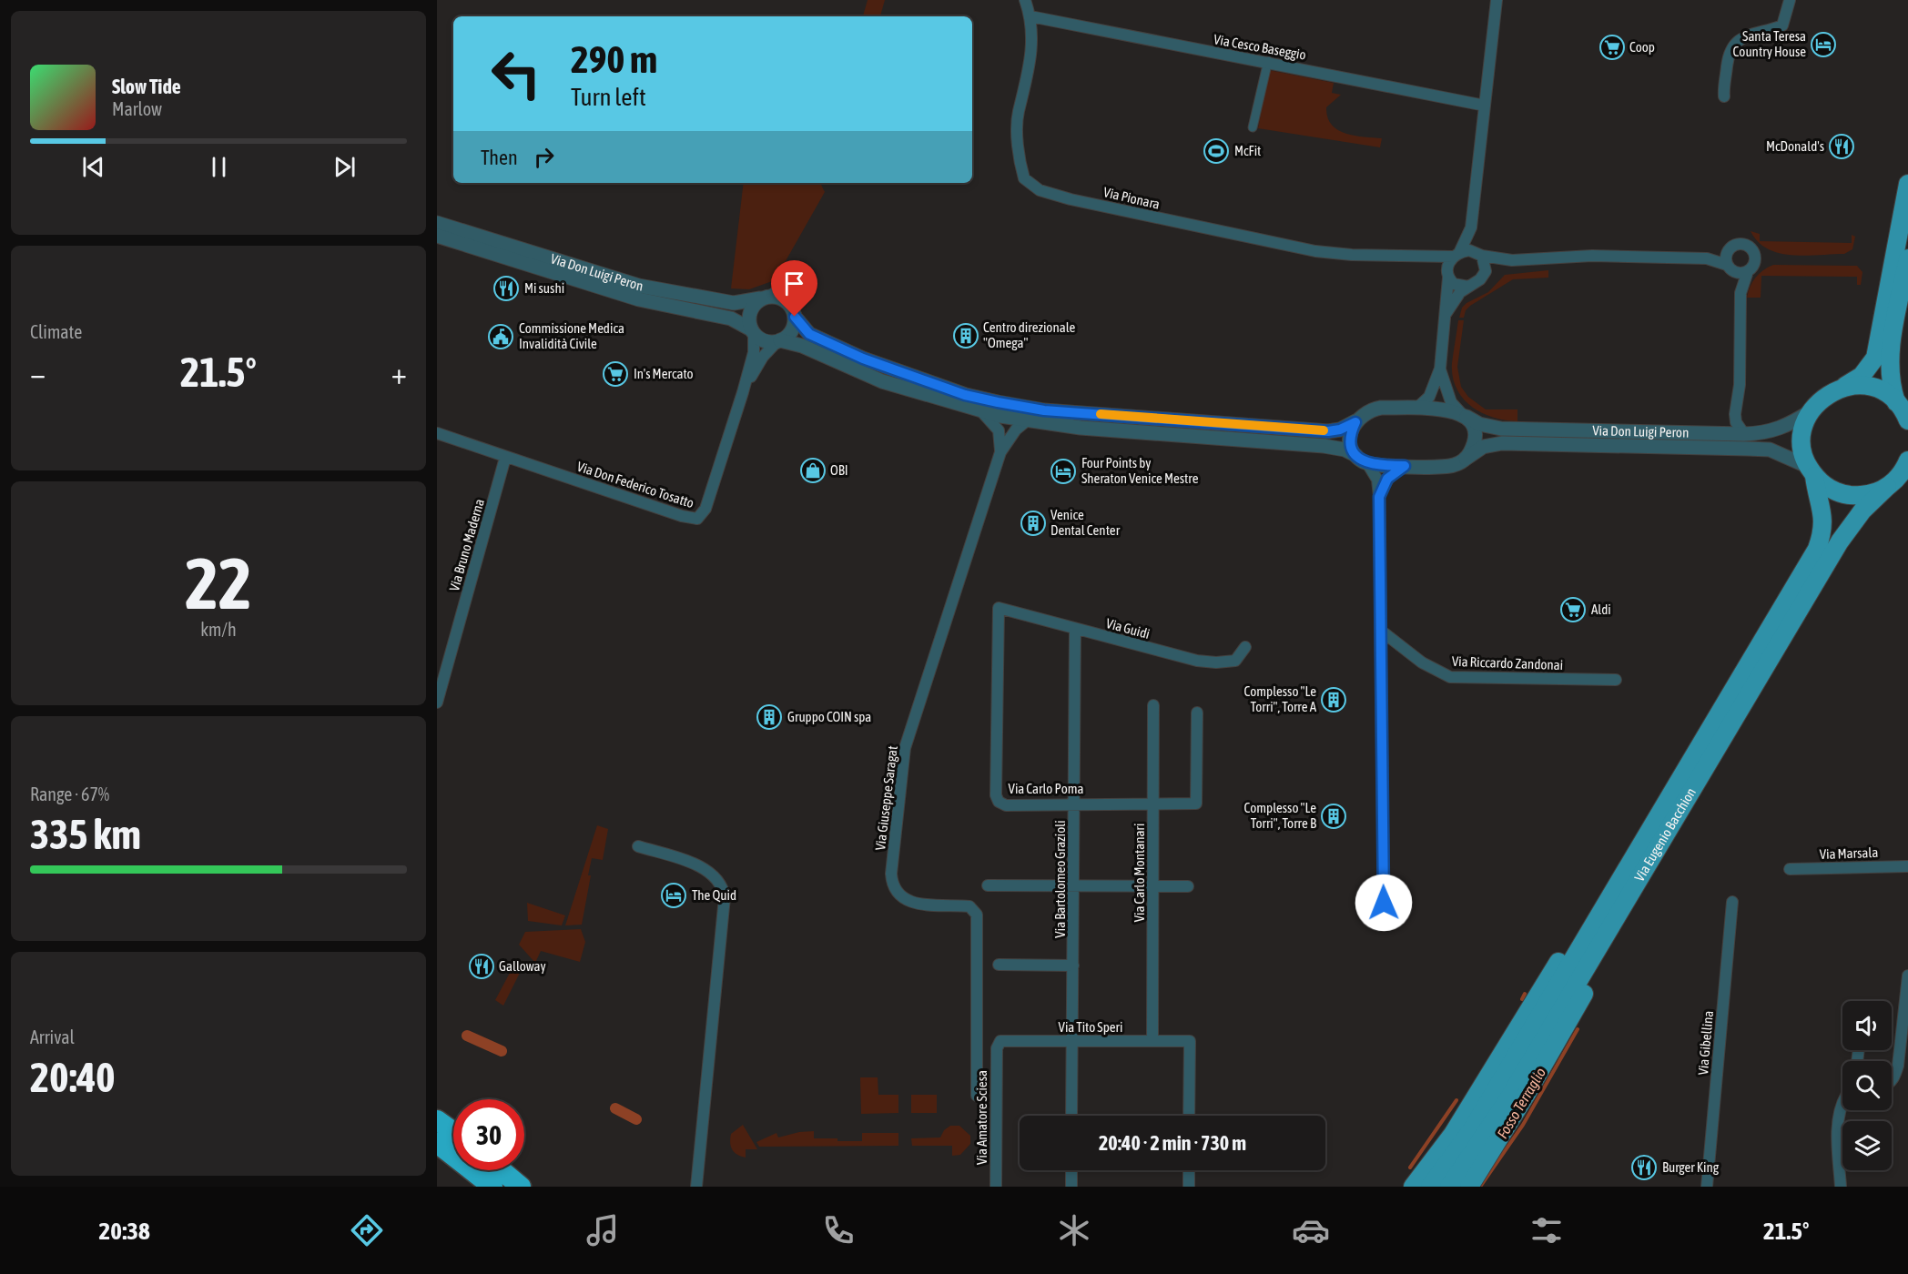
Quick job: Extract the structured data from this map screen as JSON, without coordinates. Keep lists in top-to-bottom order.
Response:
{
  "streets": {
    "main road": ["Via Eugenio Bacchion"],
    "street": [
      "Via Cesco Baseggio",
      "Via Pionara",
      "Via Don Luigi Peron",
      "Via Don Federico Tosatto",
      "Via Bruno Maderna",
      "Via Guidi",
      "Via Riccardo Zandonai",
      "Via Carlo Poma",
      "Via Giuseppe Saragat",
      "Via Marsala",
      "Via Carlo Montanari",
      "Via Bartolomeo Grazioli",
      "Via Tito Speri",
      "Via Gibellina",
      "Via Amatore Sciesa"
    ]
  },
  "crossings": [
    ["Via Cesco Baseggio", "Via Pionara"],
    ["Via Don Luigi Peron", "Via Don Federico Tosatto"],
    ["Via Don Luigi Peron", "Via Eugenio Bacchion"],
    ["Via Don Federico Tosatto", "Via Bruno Maderna"],
    ["Via Guidi", "Via Carlo Poma"],
    ["Via Guidi", "Via Bartolomeo Grazioli"],
    ["Via Carlo Poma", "Via Carlo Montanari"],
    ["Via Carlo Poma", "Via Bartolomeo Grazioli"],
    ["Via Carlo Montanari", "Via Tito Speri"],
    ["Via Bartolomeo Grazioli", "Via Tito Speri"],
    ["Via Tito Speri", "Via Amatore Sciesa"]
  ],
  "water": ["Fosso Terraglio"],
  "places": {
    "hotel": ["Santa Teresa Country House", "Four Points by Sheraton Venice Mestre", "The Quid"],
    "supermarket": ["Coop", "In's Mercato", "Aldi"],
    "restaurant": [
      "McDonald's",
      "Mi sushi",
      "Galloway",
      "Burger King"
    ],
    "sports": ["McFit"],
    "building": [
      "Centro direzionale \"Omega\"",
      "Venice Dental Center",
      "Complesso \"Le Torri\", Torre A",
      "Gruppo COIN spa",
      "Complesso \"Le Torri\", Torre B"
    ],
    "public building": ["Commissione Medica Invalidità Civile"],
    "shop": ["OBI"]
  },
  "page": {
    "turn": ["290 m", "Turn left"],
    "song": ["Slow Tide", "Marlow"],
    "then": "Then",
    "tile": [
      "Climate",
      ["22", "km/h"],
      ["Range · 67%", "335 km"],
      ["Arrival", "20:40"]
    ],
    "heat": ["−", "21.5°", "+"],
    "limit": "30",
    "trip": "20:40 · 2 min · 730 m",
    "tabs": ["20:38", "21.5°"]
  }
}
